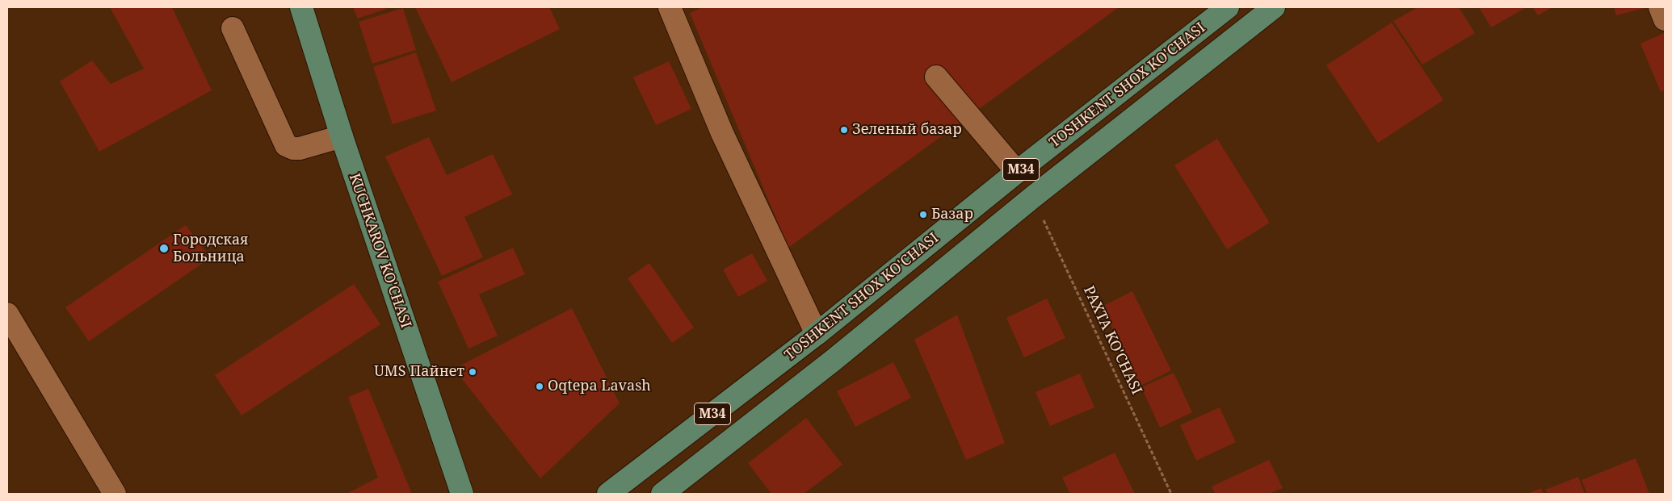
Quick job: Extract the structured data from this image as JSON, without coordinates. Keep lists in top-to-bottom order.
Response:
{
  "streets": {
    "main road": ["TOSHKENT SHOX KO'CHASI", "M34", "KUCHKAROV KO'CHASI"],
    "path": ["PAXTA KO'CHASI"]
  },
  "crossings": [
    ["TOSHKENT SHOX KO'CHASI", "PAXTA KO'CHASI"]
  ],
  "places": [
    "Зеленый базар",
    "Базар",
    "Городская Больница",
    "UMS Пайнет",
    "Oqtepa Lavash"
  ]
}
